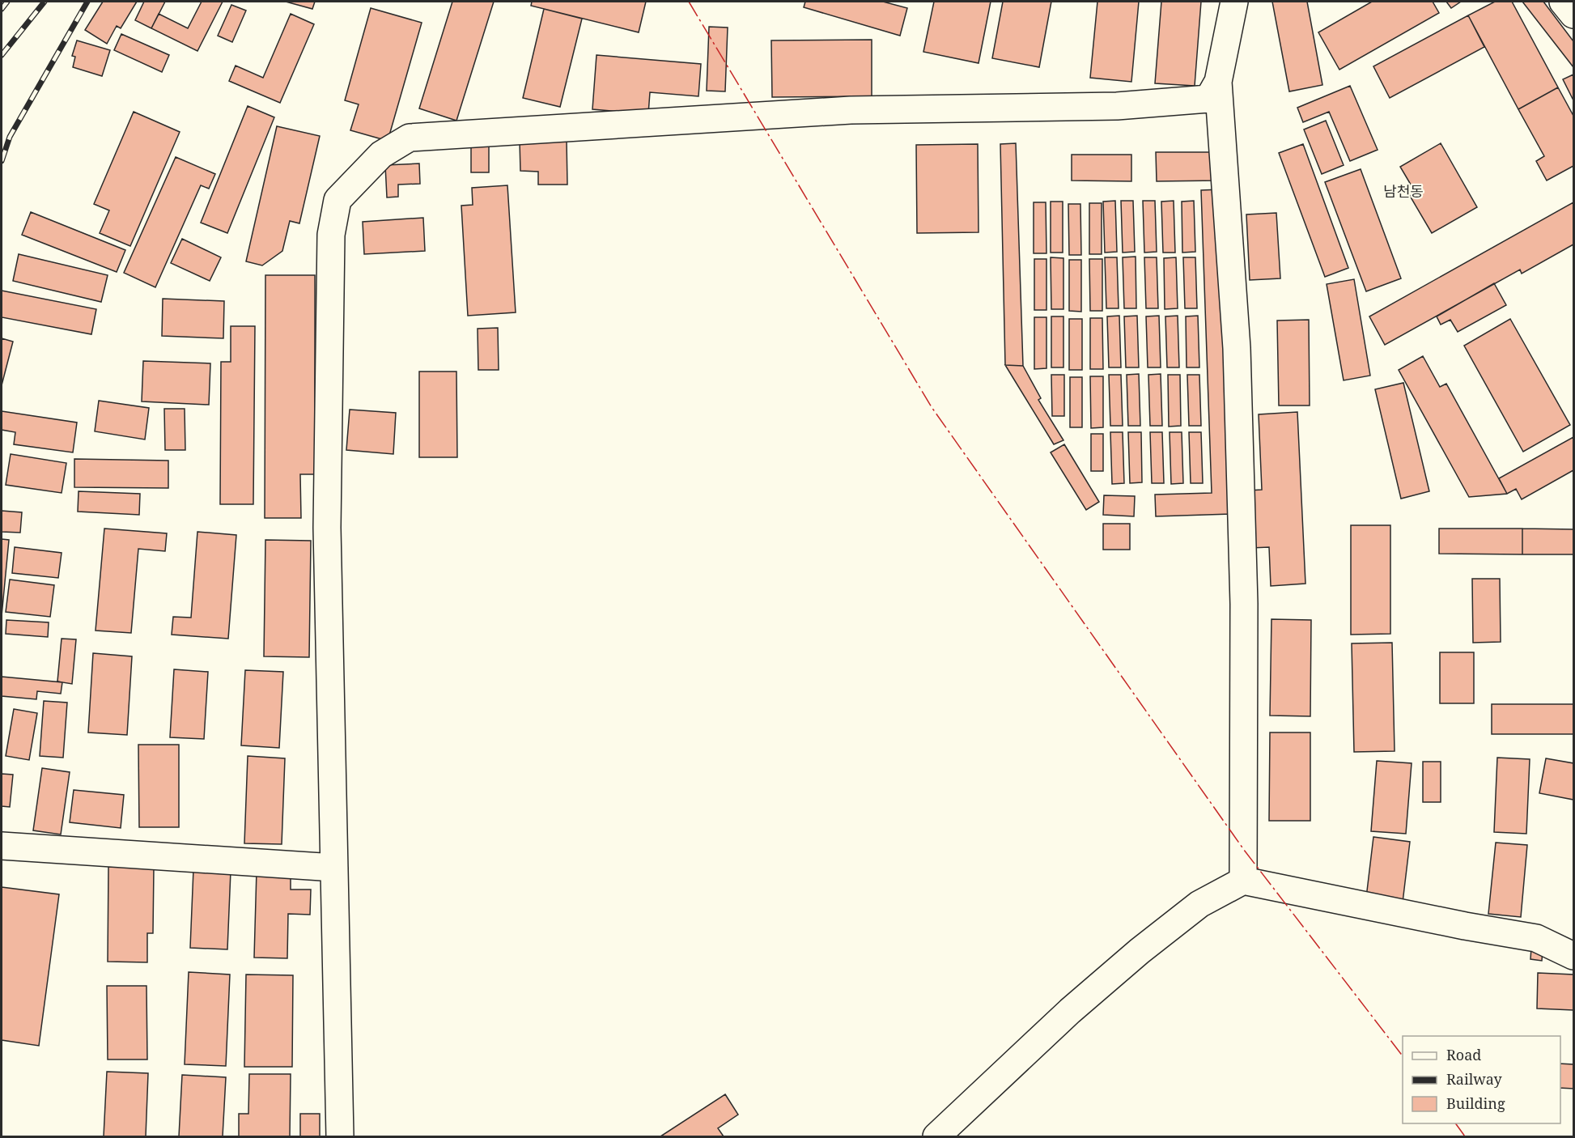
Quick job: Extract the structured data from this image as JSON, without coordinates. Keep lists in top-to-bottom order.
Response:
{
  "districts": ["남천동"],
  "legend": ["Road", "Railway", "Building"]
}
